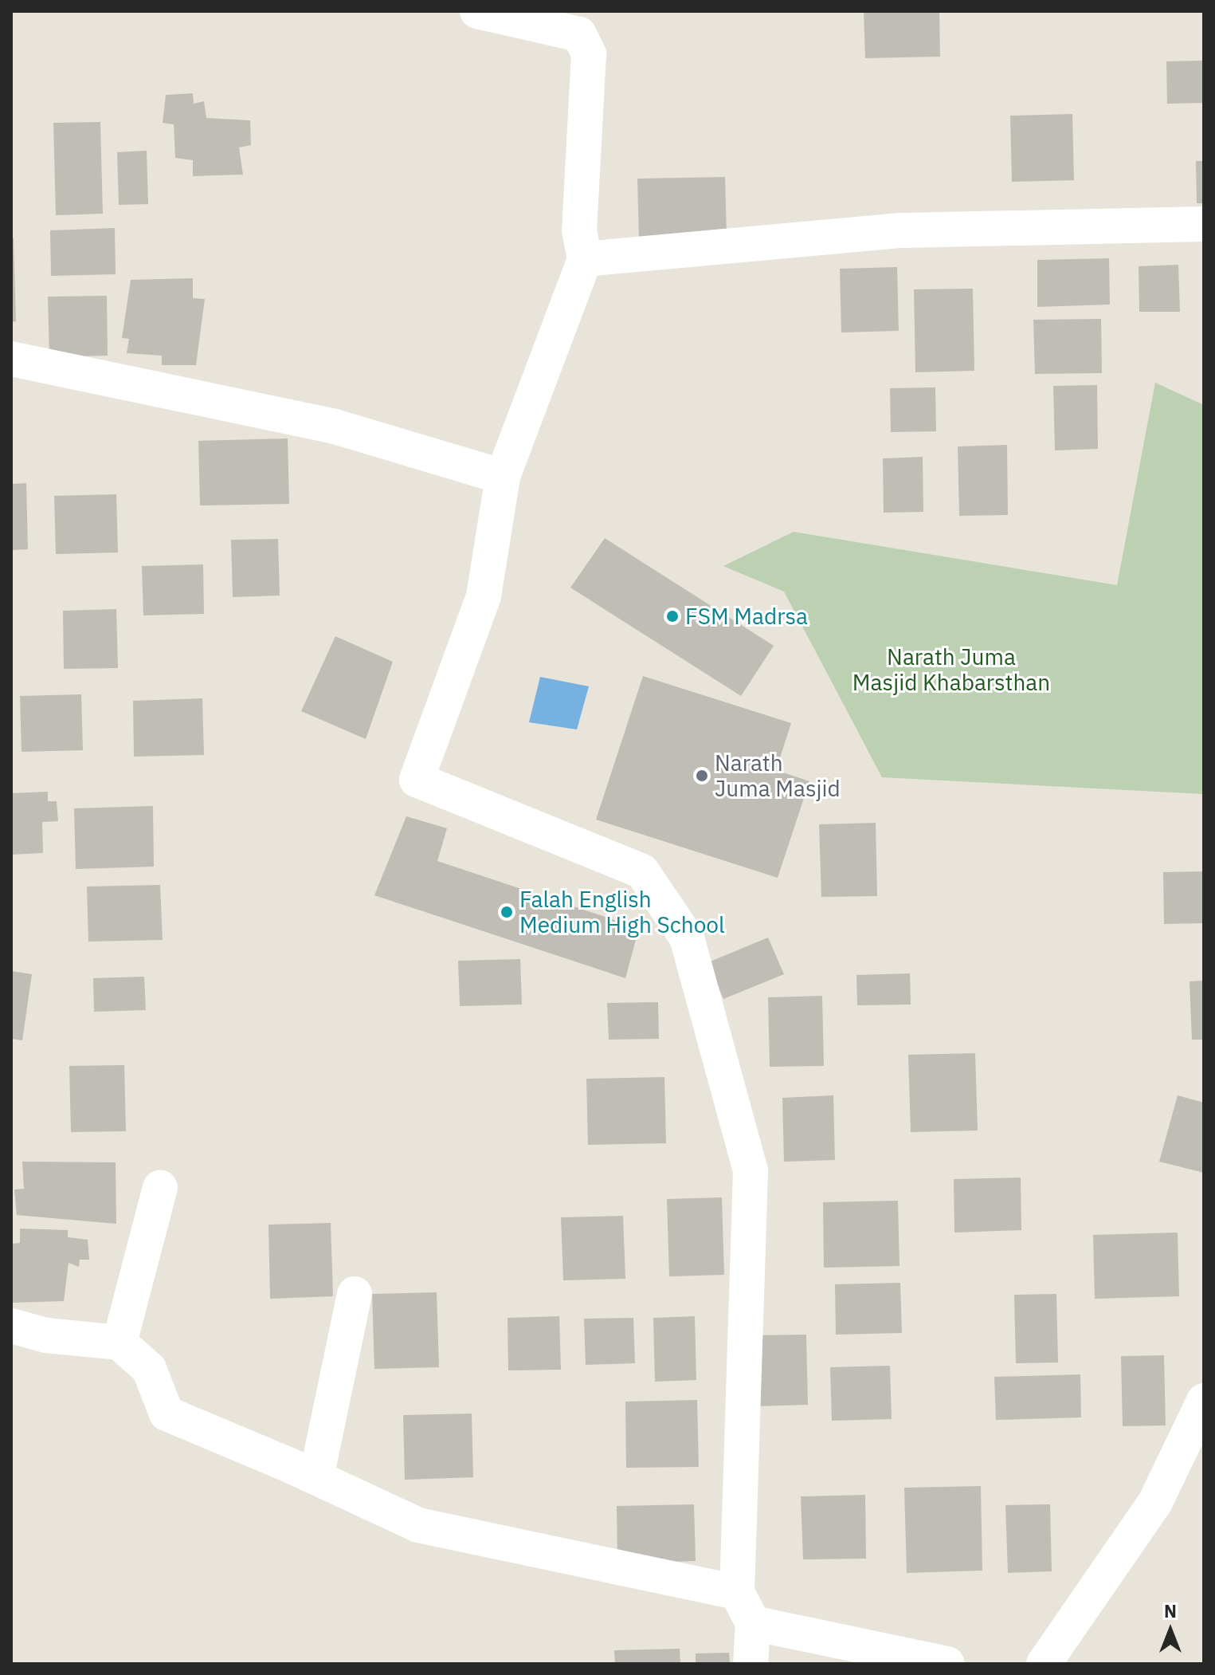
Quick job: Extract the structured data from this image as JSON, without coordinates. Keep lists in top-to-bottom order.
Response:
{
  "parks": ["Narath Juma Masjid Khabarsthan"],
  "places": ["FSM Madrsa", "Narath Juma Masjid", "Falah English Medium High School"],
  "north": "top"
}
